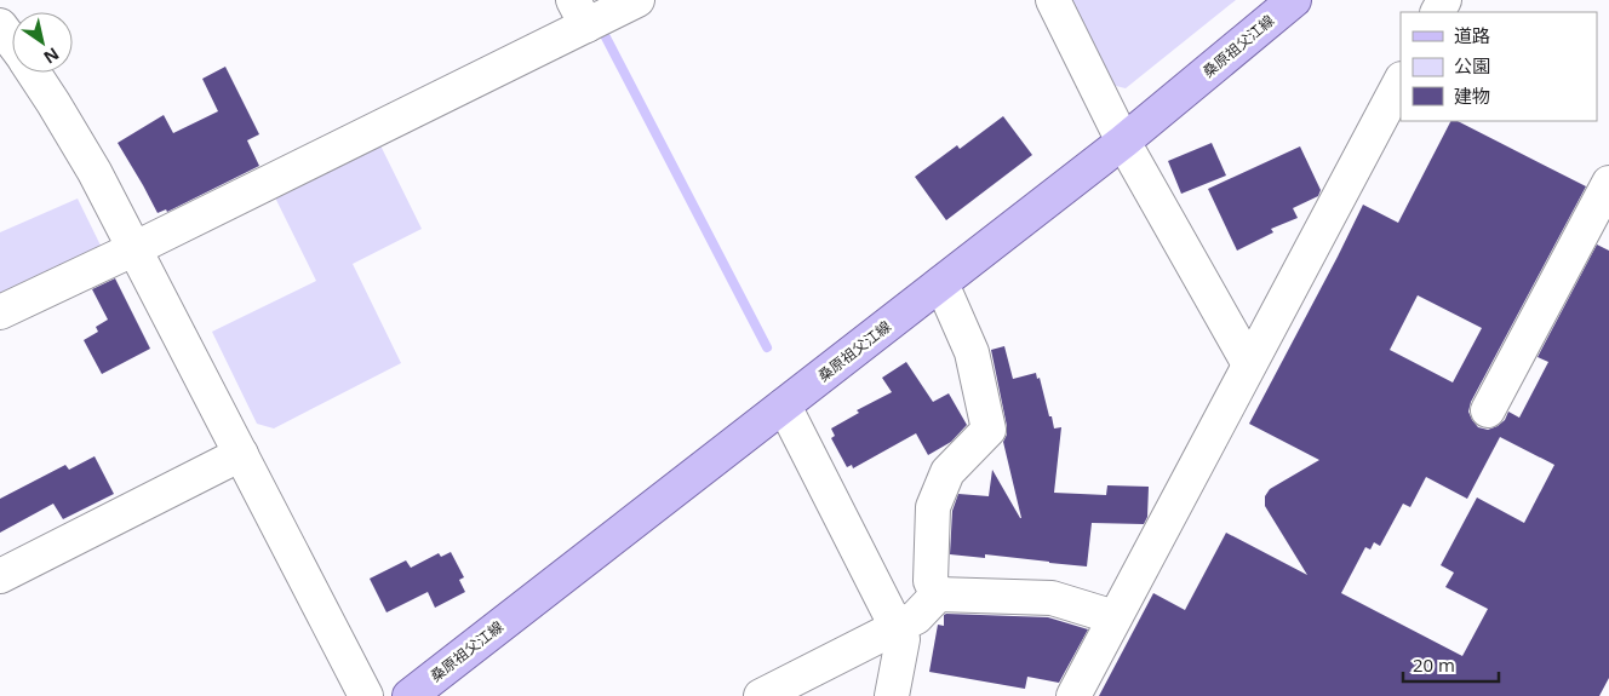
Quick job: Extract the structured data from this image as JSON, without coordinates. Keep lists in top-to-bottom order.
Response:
{
  "streets": {
    "main road": ["桑原祖父江線"]
  },
  "legend": ["道路", "公園", "建物"],
  "scale_bar": "20 m",
  "north": "bottom right"
}
